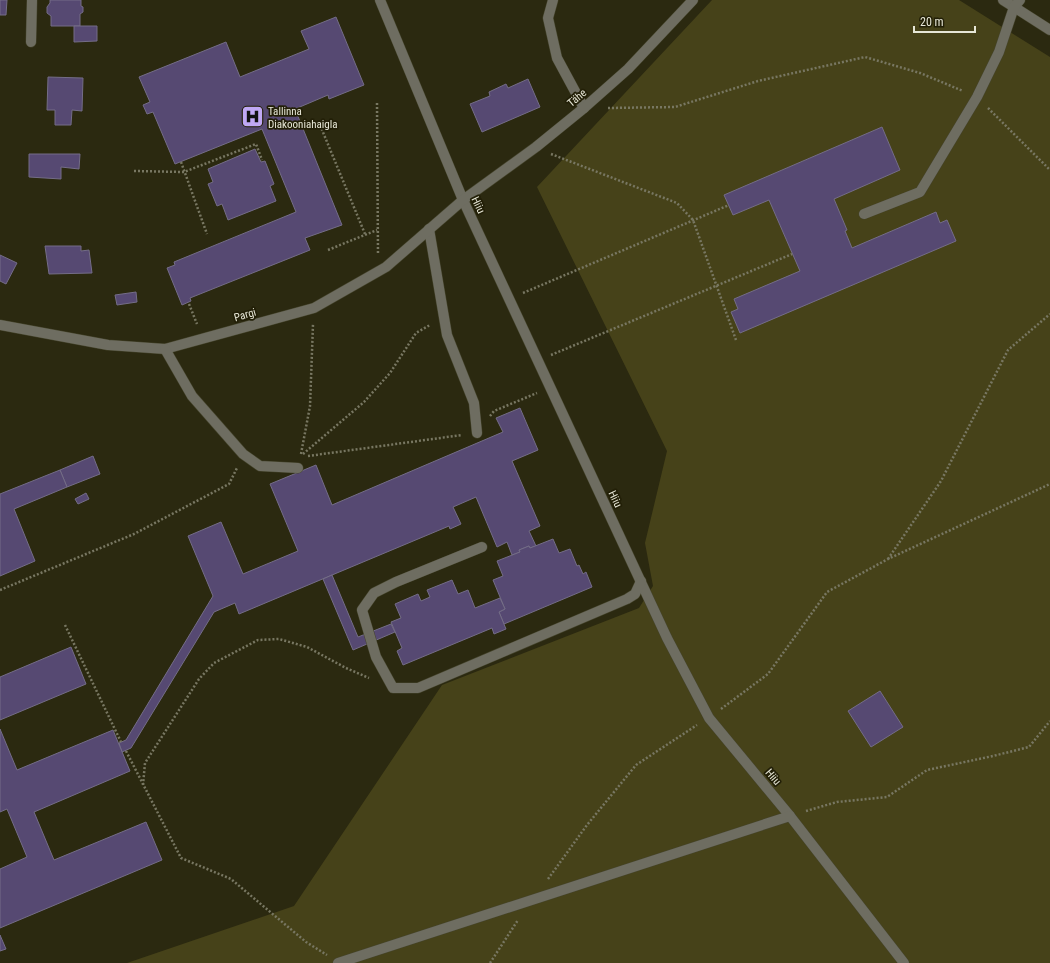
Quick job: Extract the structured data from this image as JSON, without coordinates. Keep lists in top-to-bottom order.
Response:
{
  "streets": {
    "street": ["Tähe", "Hiiu", "Pargi"]
  },
  "crossings": [
    ["Tähe", "Hiiu"],
    ["Tähe", "Pargi"],
    ["Hiiu", "Pargi"]
  ],
  "places": {
    "hospital": ["Tallinna Diakooniahaigla"]
  },
  "scale_bar": "20 m"
}
